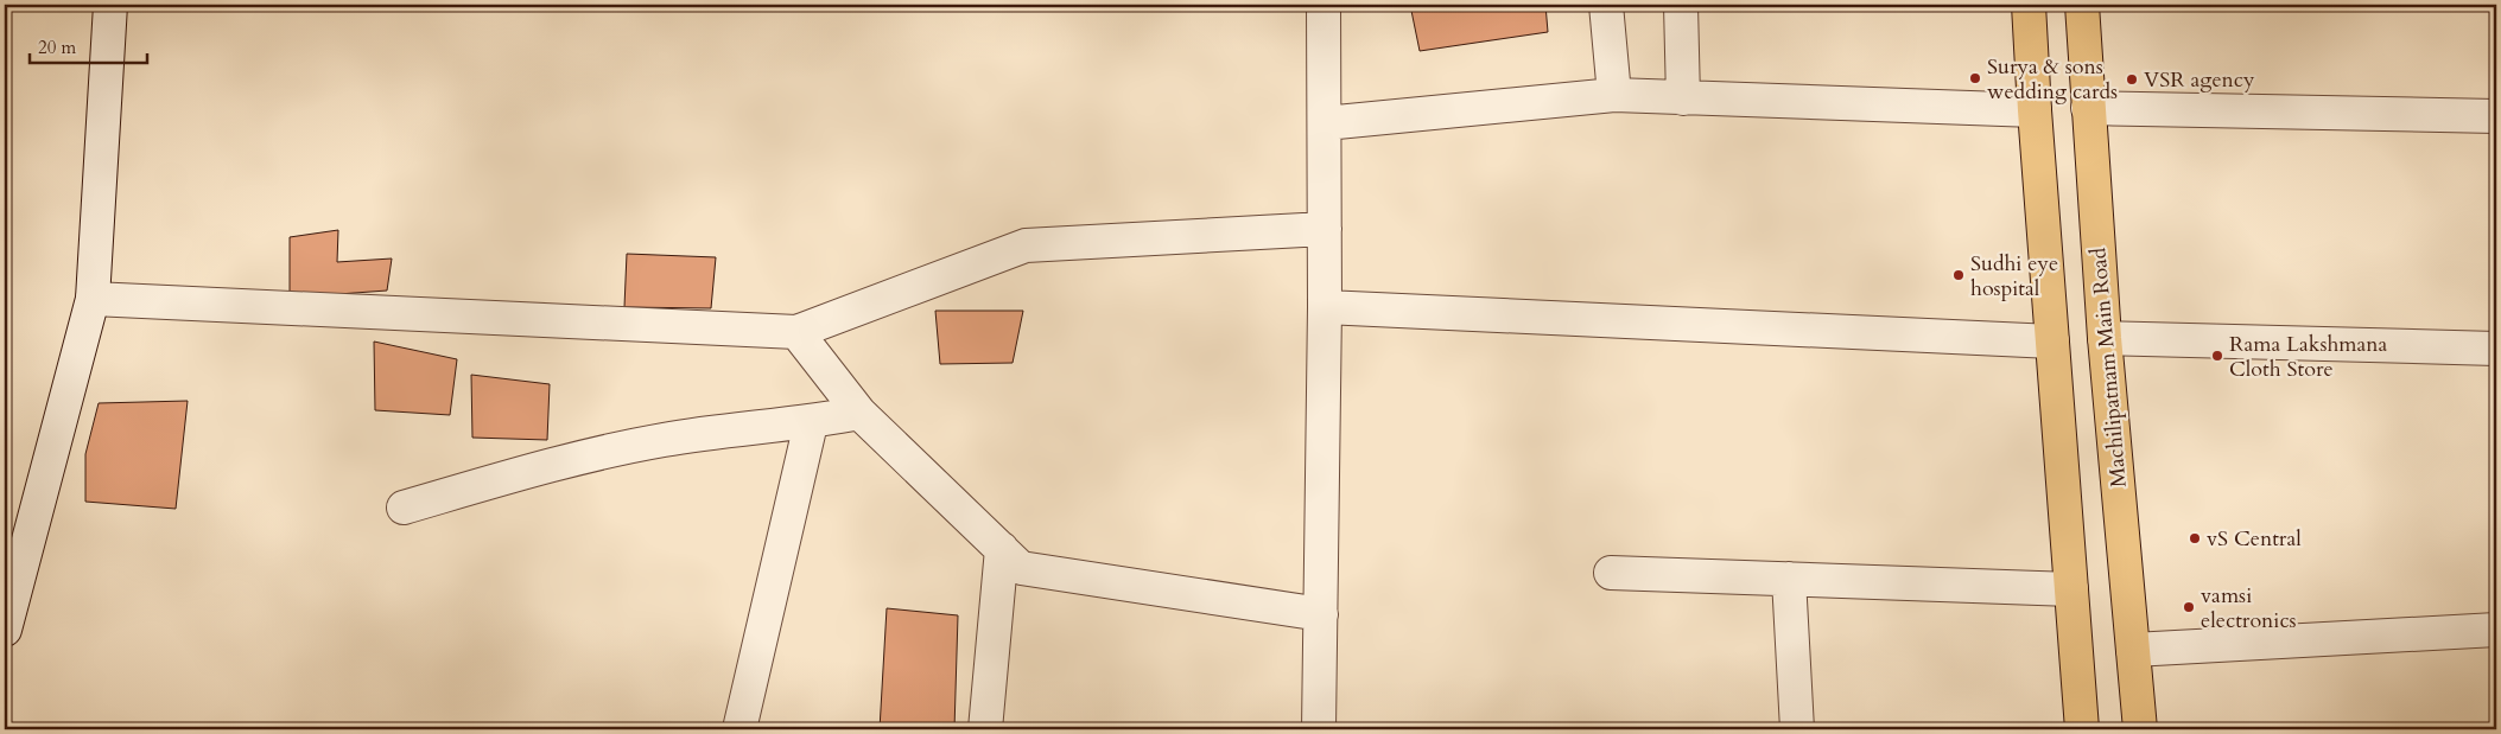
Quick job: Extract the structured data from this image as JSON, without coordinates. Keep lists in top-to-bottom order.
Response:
{
  "streets": {
    "main road": ["Machilipatnam Main Road"]
  },
  "places": [
    "Surya & sons wedding cards",
    "VSR agency",
    "Sudhi eye hospital",
    "Rama Lakshmana Cloth Store",
    "vS Central",
    "vamsi electronics"
  ],
  "scale_bar": "20 m"
}
